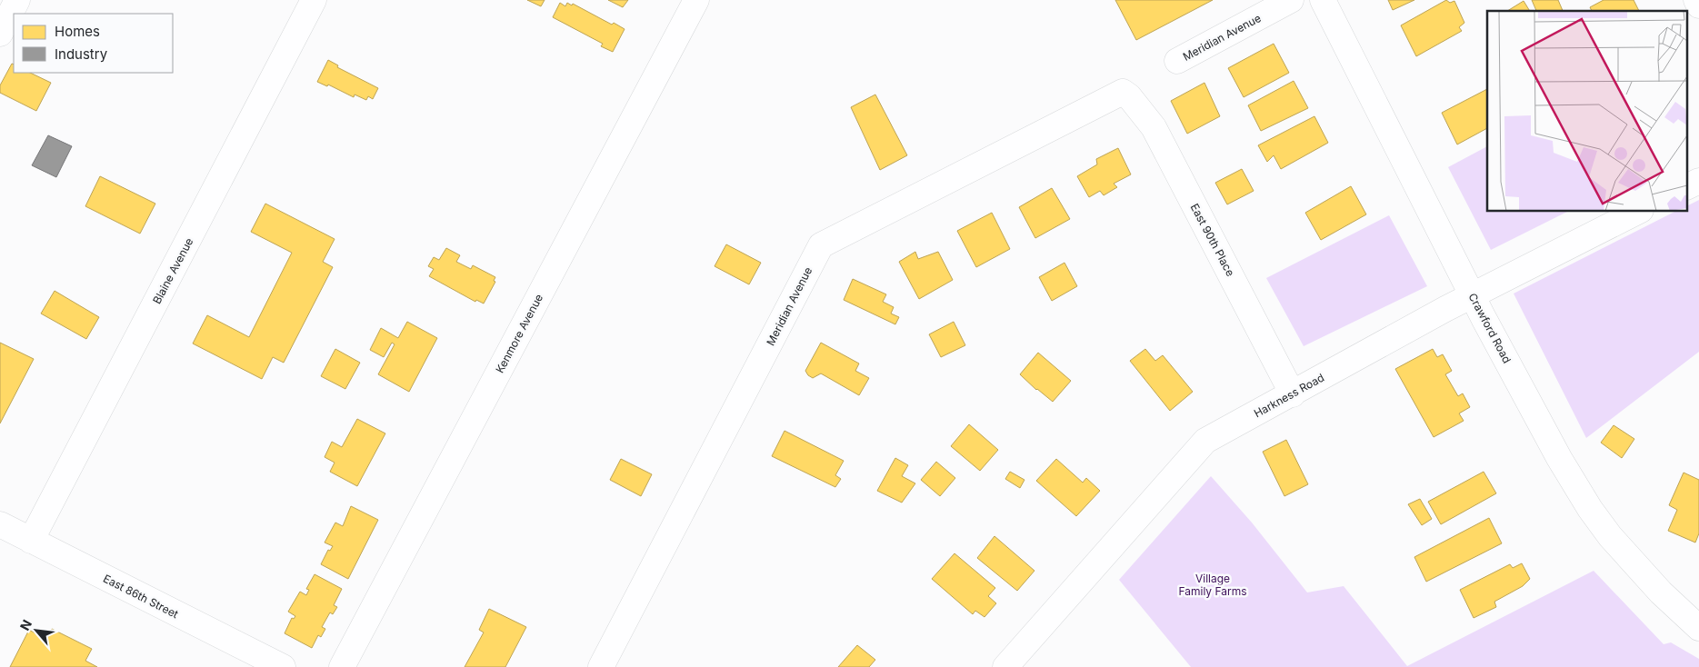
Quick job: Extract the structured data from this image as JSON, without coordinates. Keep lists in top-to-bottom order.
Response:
{
  "streets": {
    "street": [
      "Meridian Avenue",
      "East 90th Place",
      "Blaine Avenue",
      "Crawford Road",
      "Kenmore Avenue",
      "Harkness Road",
      "East 86th Street"
    ]
  },
  "crossings": [
    ["Meridian Avenue", "East 90th Place"],
    ["East 90th Place", "Harkness Road"],
    ["Blaine Avenue", "East 86th Street"],
    ["Crawford Road", "Harkness Road"]
  ],
  "parks": ["Village Family Farms"],
  "legend": ["Homes", "Industry"],
  "north": "top left"
}
